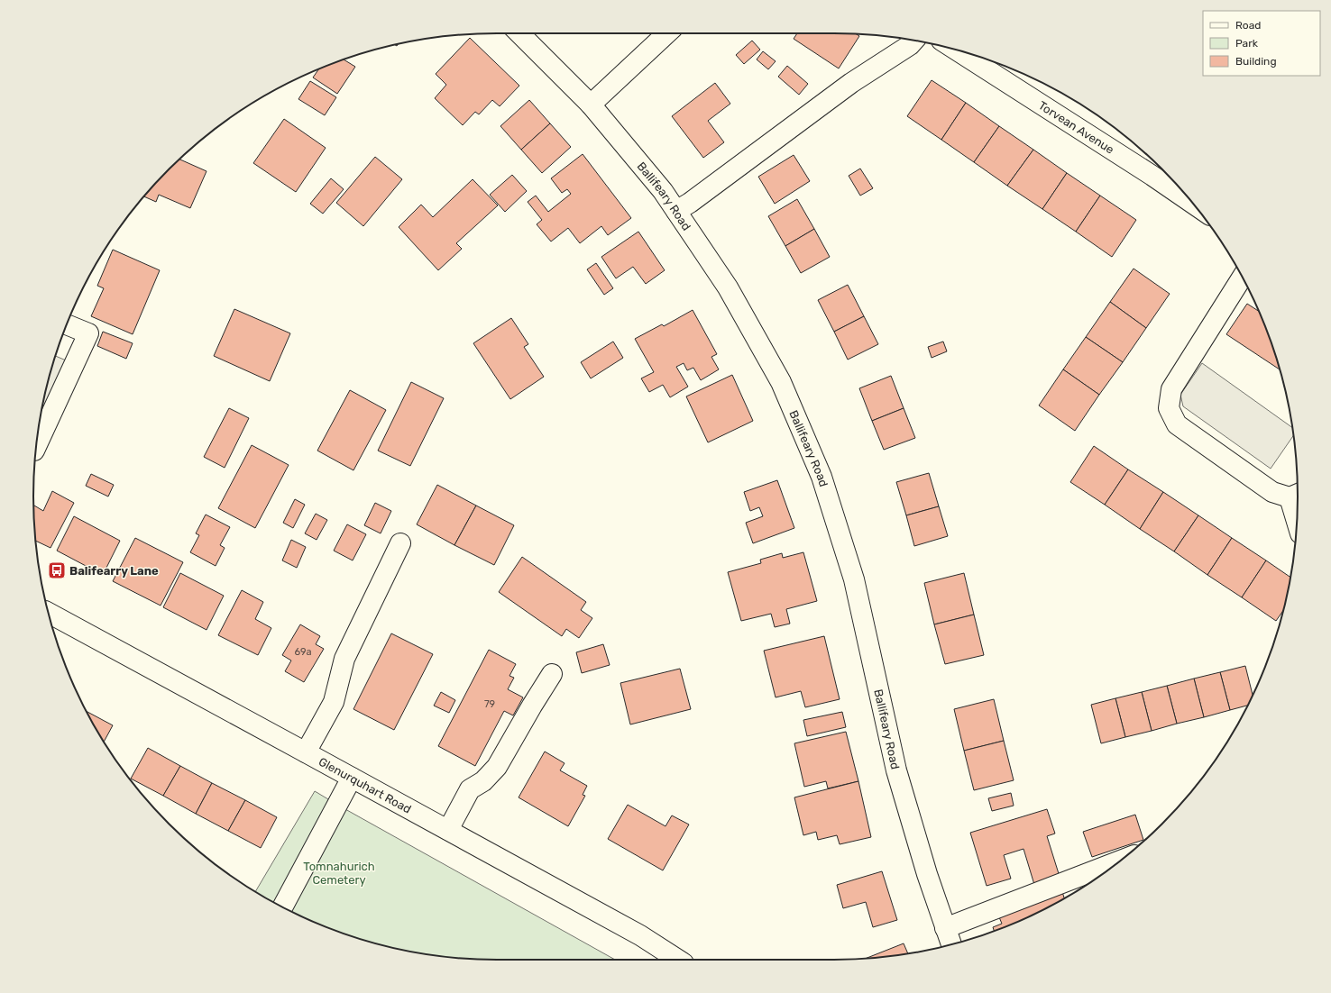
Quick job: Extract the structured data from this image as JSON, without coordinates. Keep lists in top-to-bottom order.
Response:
{
  "streets": {
    "main road": ["Torvean Avenue", "Ballifeary Road", "Glenurquhart Road"]
  },
  "parks": ["Tomnahurich Cemetery"],
  "places": {
    "bus stop": ["Balifearry Lane"]
  },
  "house_numbers": ["69a", "79"],
  "legend": ["Road", "Park", "Building"]
}
